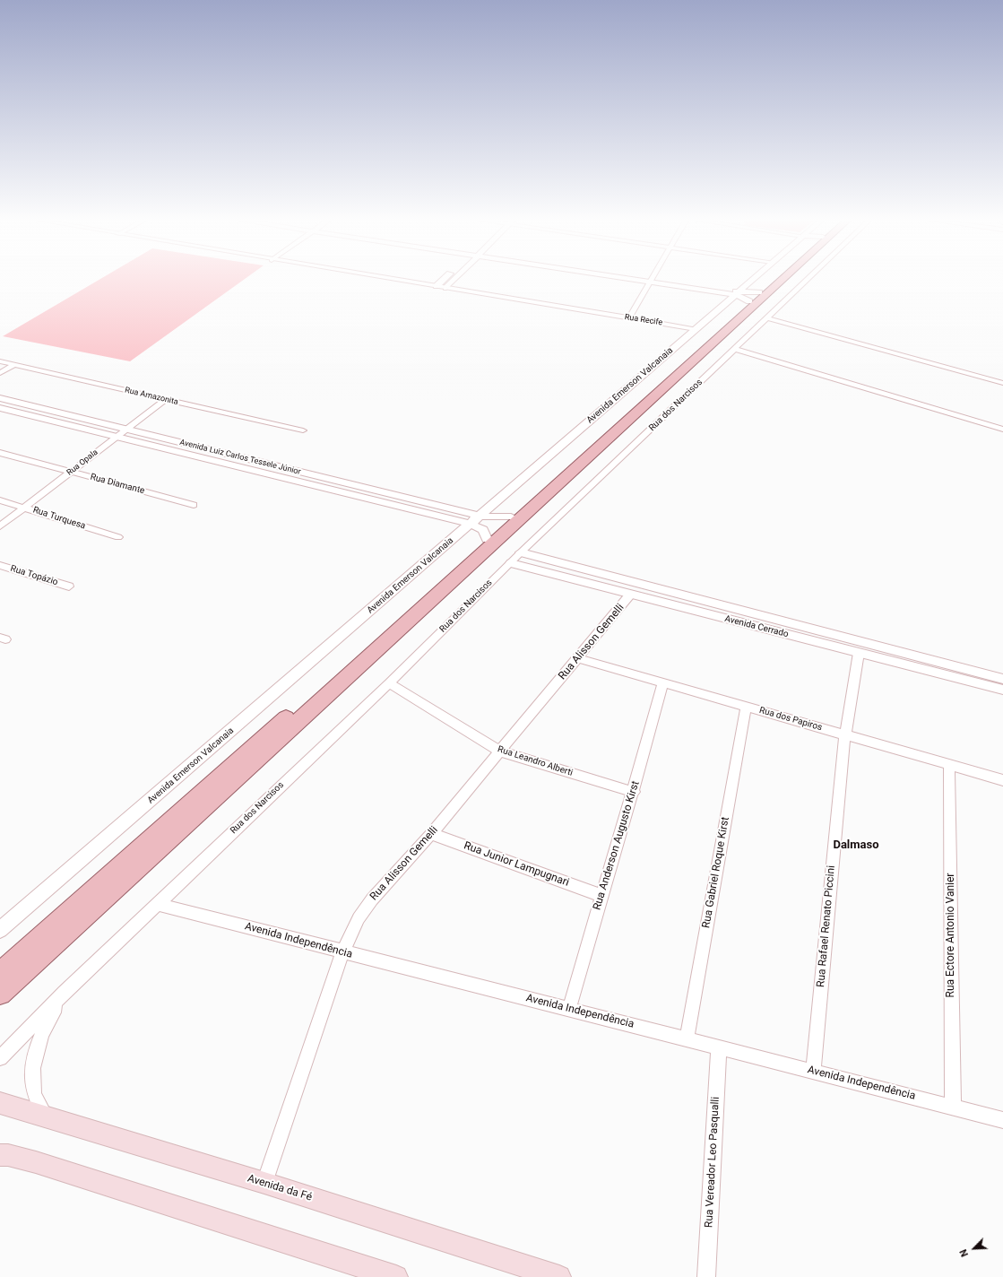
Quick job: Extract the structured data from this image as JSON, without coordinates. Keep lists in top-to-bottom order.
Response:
{
  "streets": {
    "main road": ["Avenida da Fé"],
    "street": [
      "Rua Recife",
      "Avenida Emerson Valcanaia",
      "Rua Amazonita",
      "Rua dos Narcisos",
      "Avenida Luiz Carlos Tessele Júnior",
      "Rua Opala",
      "Rua Diamante",
      "Rua Turquesa",
      "Rua Topázio",
      "Avenida Cerrado",
      "Rua Alisson Gemelli",
      "Rua dos Papiros",
      "Rua Leandro Alberti",
      "Rua Anderson Augusto Kirst",
      "Rua Junior Lampugnari",
      "Rua Gabriel Roque Kirst",
      "Rua Rafael Renato Piccini",
      "Rua Ectore Antonio Vanier",
      "Avenida Independência",
      "Rua Vereador Leo Pasqualli"
    ]
  },
  "crossings": [
    ["Rua Recife", "Avenida Emerson Valcanaia"],
    ["Avenida Emerson Valcanaia", "Avenida Luiz Carlos Tessele Júnior"],
    ["Rua Amazonita", "Rua Opala"],
    ["Rua dos Narcisos", "Avenida Cerrado"],
    ["Rua dos Narcisos", "Rua Leandro Alberti"],
    ["Rua dos Narcisos", "Avenida Independência"],
    ["Rua dos Narcisos", "Avenida da Fé"],
    ["Avenida Luiz Carlos Tessele Júnior", "Rua Opala"],
    ["Rua Opala", "Rua Diamante"],
    ["Rua Opala", "Rua Turquesa"],
    ["Avenida Cerrado", "Rua Alisson Gemelli"],
    ["Avenida Cerrado", "Rua Rafael Renato Piccini"],
    ["Rua Alisson Gemelli", "Rua dos Papiros"],
    ["Rua Alisson Gemelli", "Rua Leandro Alberti"],
    ["Rua Alisson Gemelli", "Rua Junior Lampugnari"],
    ["Rua Alisson Gemelli", "Avenida Independência"],
    ["Rua Alisson Gemelli", "Avenida da Fé"],
    ["Rua dos Papiros", "Rua Anderson Augusto Kirst"],
    ["Rua dos Papiros", "Rua Gabriel Roque Kirst"],
    ["Rua dos Papiros", "Rua Rafael Renato Piccini"],
    ["Rua dos Papiros", "Rua Ectore Antonio Vanier"],
    ["Rua Leandro Alberti", "Rua Anderson Augusto Kirst"],
    ["Rua Anderson Augusto Kirst", "Rua Junior Lampugnari"],
    ["Rua Anderson Augusto Kirst", "Avenida Independência"],
    ["Rua Gabriel Roque Kirst", "Avenida Independência"],
    ["Rua Rafael Renato Piccini", "Avenida Independência"],
    ["Rua Ectore Antonio Vanier", "Avenida Independência"],
    ["Avenida Independência", "Rua Vereador Leo Pasqualli"]
  ],
  "districts": ["Dalmaso"],
  "north": "bottom left"
}
